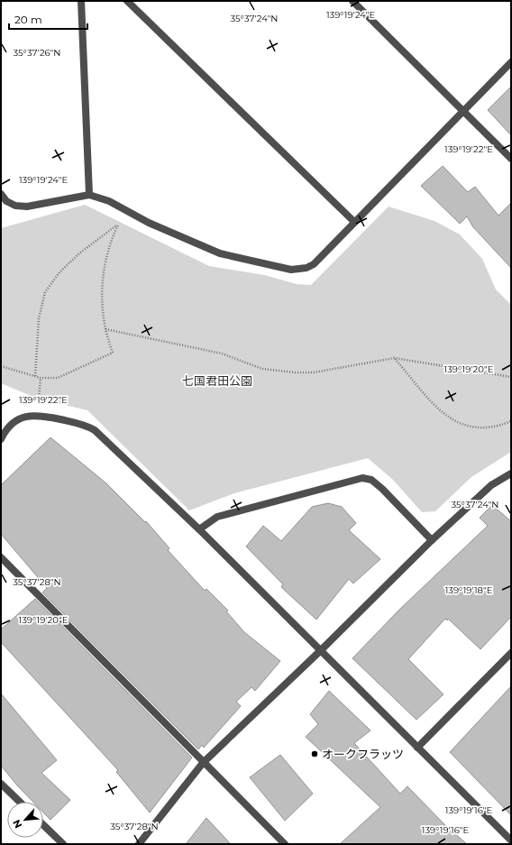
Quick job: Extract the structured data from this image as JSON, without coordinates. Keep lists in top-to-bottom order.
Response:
{
  "parks": ["七国君田公園"],
  "places": ["オークフラッツ"],
  "scale_bar": "20 m",
  "north": "bottom left",
  "coordinates": [
    "139°19'24\"E",
    "35°37'24\"N",
    "35°37'26\"N",
    "139°19'22\"E",
    "139°19'20\"E",
    "35°37'28\"N",
    "139°19'18\"E",
    "139°19'16\"E"
  ]
}
